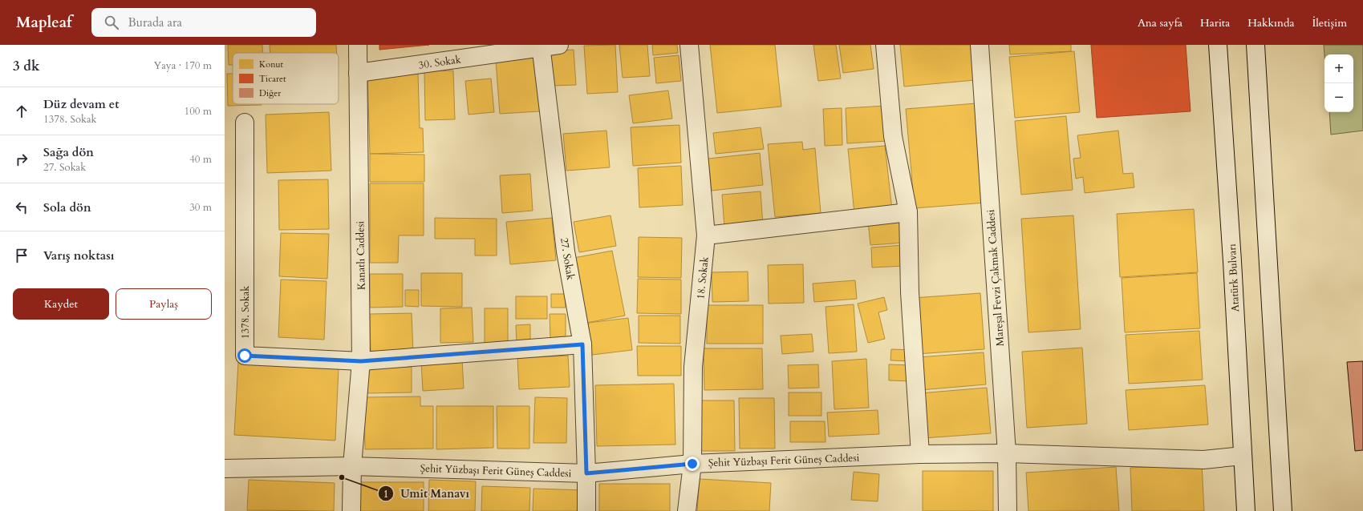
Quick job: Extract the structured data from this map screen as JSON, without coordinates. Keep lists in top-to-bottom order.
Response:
{
  "streets": {
    "street": [
      "30. Sokak",
      "Kanatlı Caddesi",
      "27. Sokak",
      "18. Sokak",
      "Mareşal Fevzi Çakmak Caddesi",
      "Atatürk Bulvarı",
      "1378. Sokak",
      "Şehit Yüzbaşı Ferit Güneş Caddesi"
    ]
  },
  "crossings": [
    ["30. Sokak", "Kanatlı Caddesi"],
    ["30. Sokak", "27. Sokak"],
    ["Kanatlı Caddesi", "1378. Sokak"],
    ["Kanatlı Caddesi", "Şehit Yüzbaşı Ferit Güneş Caddesi"],
    ["27. Sokak", "1378. Sokak"],
    ["27. Sokak", "Şehit Yüzbaşı Ferit Güneş Caddesi"],
    ["18. Sokak", "Şehit Yüzbaşı Ferit Güneş Caddesi"],
    ["Mareşal Fevzi Çakmak Caddesi", "Şehit Yüzbaşı Ferit Güneş Caddesi"],
    ["Atatürk Bulvarı", "Şehit Yüzbaşı Ferit Güneş Caddesi"]
  ],
  "places": ["Umit Manavı"],
  "legend": ["Konut", "Ticaret", "Diğer"],
  "page": {
    "header": "Mapleaf",
    "search": "Burada ara",
    "nav": [
      "Ana sayfa",
      "Harita",
      "Hakkında",
      "İletişim"
    ],
    "heading": ["3 dk", "Yaya · 170 m"],
    "map_buttons": ["+", "−"],
    "list": [
      ["Düz devam et", "1378. Sokak", "100 m"],
      ["Sağa dön", "27. Sokak", "40 m"],
      ["Sola dön", "30 m"],
      "Varış noktası"
    ],
    "buttons": ["Kaydet", "Paylaş"]
  }
}
